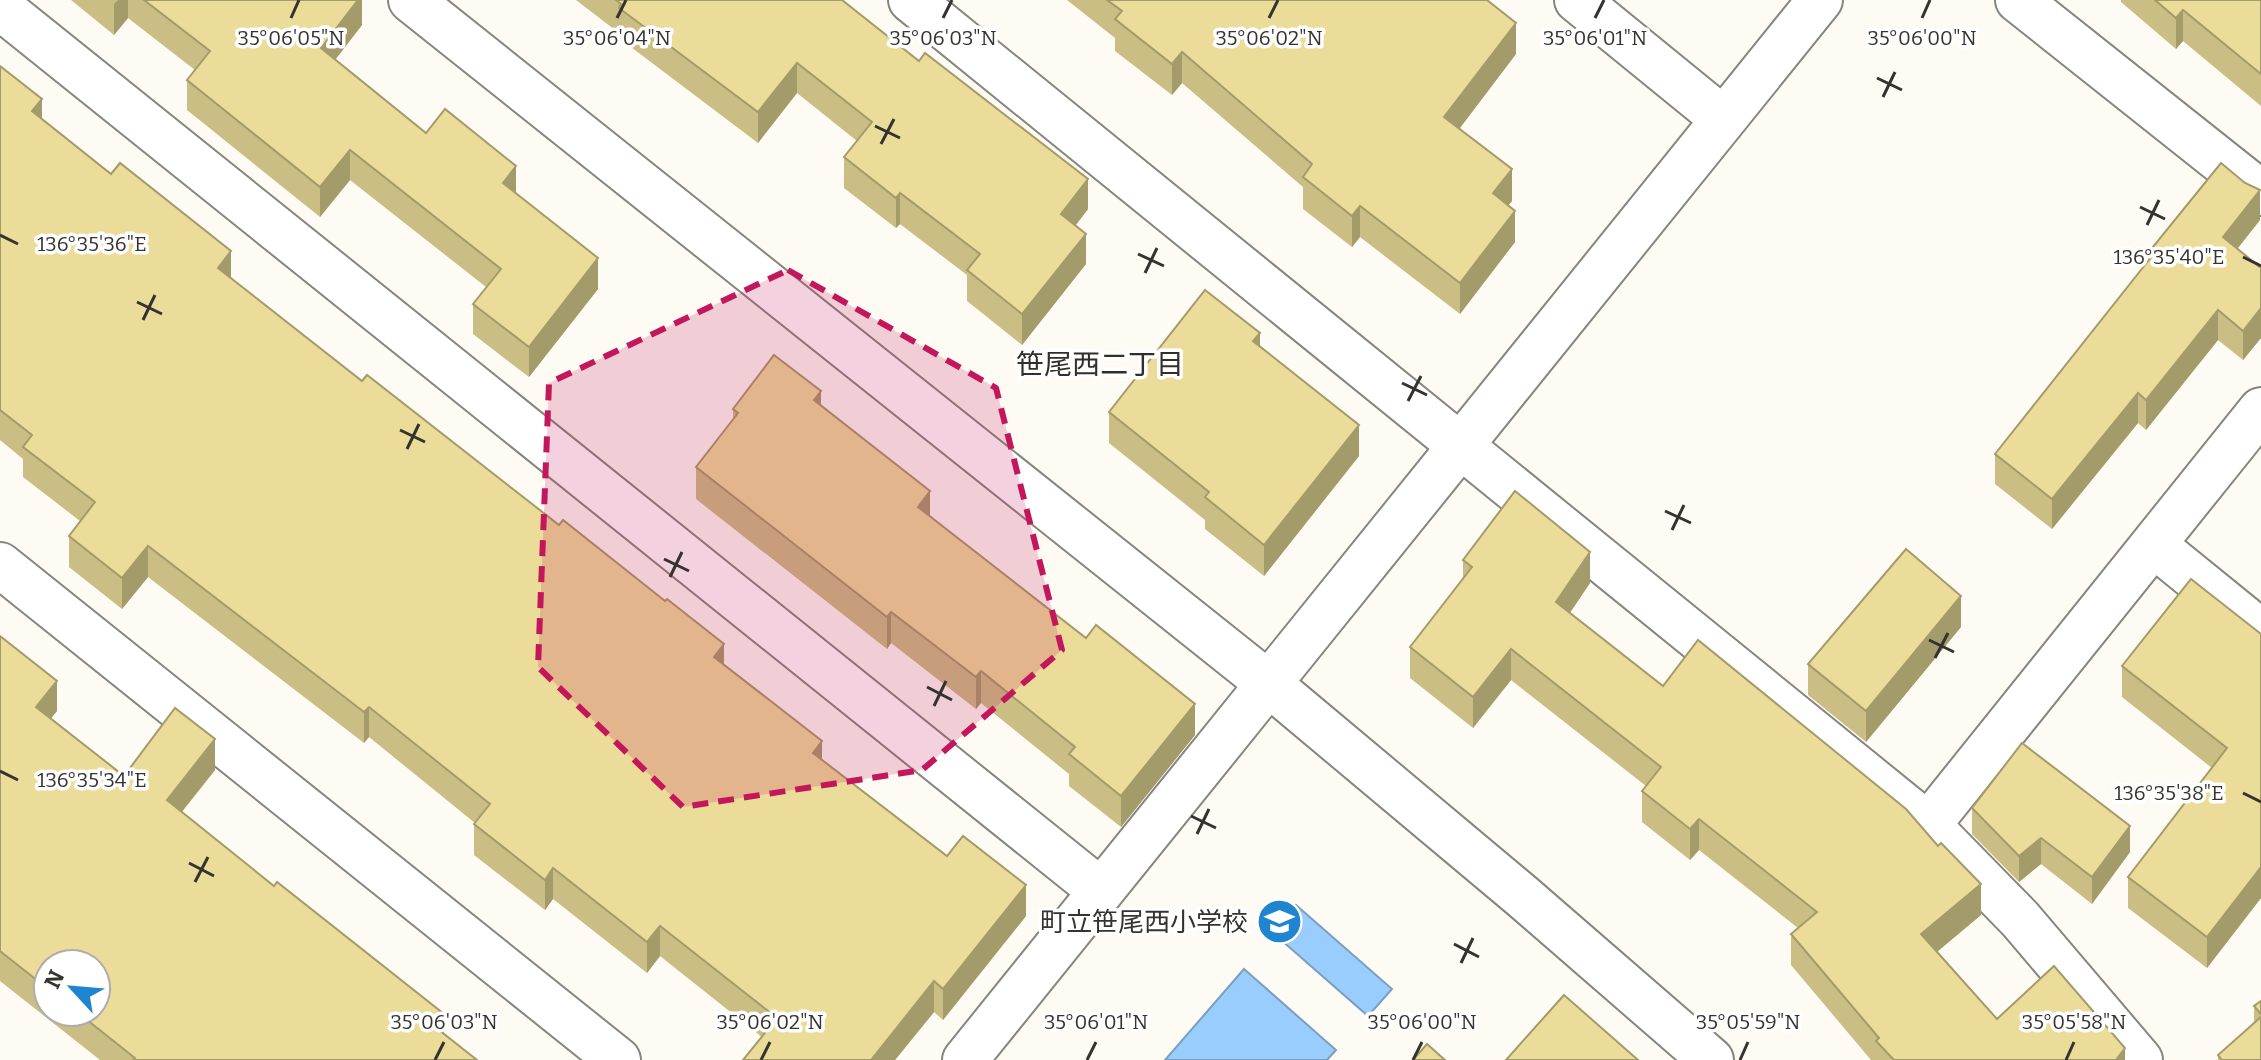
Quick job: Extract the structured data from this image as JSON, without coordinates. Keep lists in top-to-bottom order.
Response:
{
  "districts": ["笹尾西二丁目"],
  "places": {
    "school or university": ["町立笹尾西小学校"]
  },
  "north": "top left",
  "coordinates": [
    "35°06'03\"N",
    "35°06'02\"N",
    "35°06'01\"N",
    "35°06'00\"N",
    "35°06'05\"N",
    "35°06'04\"N",
    "136°35'36\"E",
    "136°35'40\"E",
    "136°35'34\"E",
    "136°35'38\"E",
    "35°05'59\"N",
    "35°05'58\"N"
  ]
}
